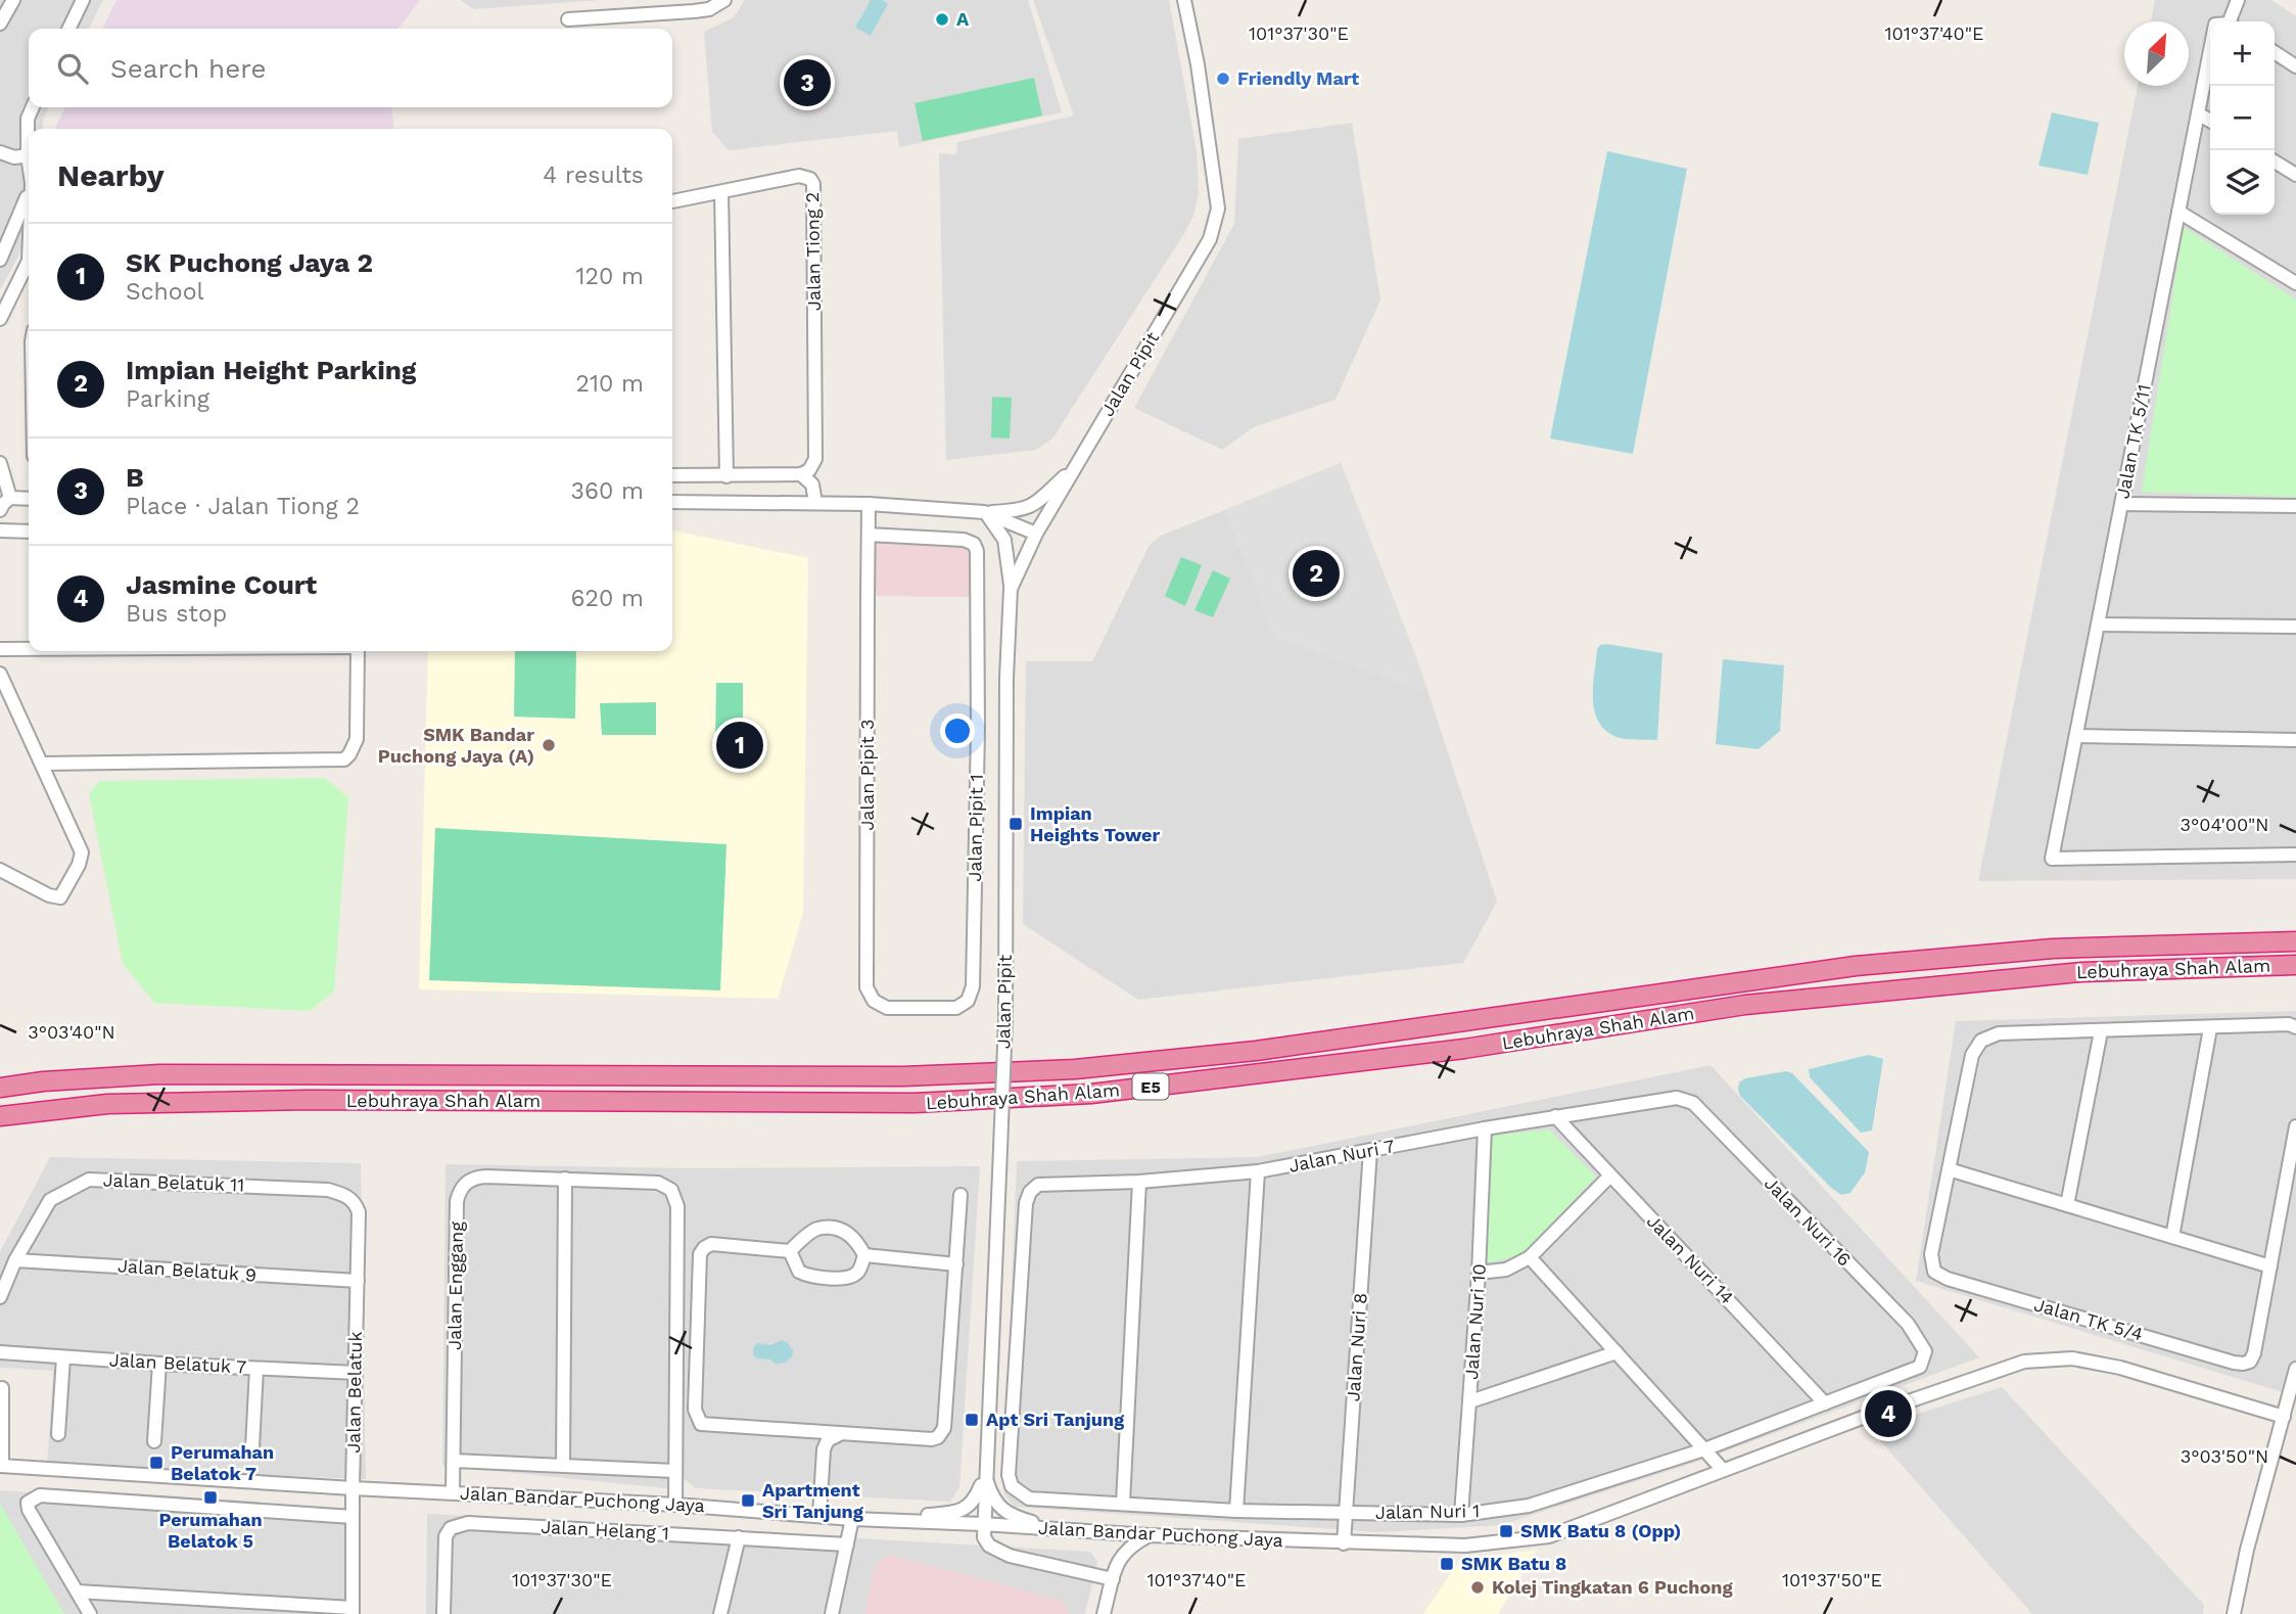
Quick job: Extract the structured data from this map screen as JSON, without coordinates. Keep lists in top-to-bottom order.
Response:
{
  "streets": {
    "highway": ["Lebuhraya Shah Alam", "E5"],
    "street": [
      "Jalan Tiong 2",
      "Jalan Pipit",
      "Jalan TK 5/11",
      "Jalan Pipit 3",
      "Jalan Pipit 1",
      "Jalan Nuri 7",
      "Jalan Belatuk 11",
      "Jalan Nuri 16",
      "Jalan Nuri 14",
      "Jalan Belatuk 9",
      "Jalan Enggang",
      "Jalan TK 5/4",
      "Jalan Nuri 10",
      "Jalan Nuri 8",
      "Jalan Belatuk 7",
      "Jalan Belatuk",
      "Jalan Bandar Puchong Jaya",
      "Jalan Nuri 1",
      "Jalan Helang 1"
    ]
  },
  "crossings": [
    ["Jalan Pipit", "Jalan Bandar Puchong Jaya"],
    ["Jalan Pipit 3", "Jalan Pipit 1"],
    ["Jalan Nuri 7", "Jalan Nuri 16"],
    ["Jalan Nuri 7", "Jalan Nuri 14"],
    ["Jalan Nuri 7", "Jalan Nuri 10"],
    ["Jalan Nuri 7", "Jalan Nuri 8"],
    ["Jalan Nuri 7", "Jalan Nuri 1"],
    ["Jalan Belatuk 11", "Jalan Belatuk 9"],
    ["Jalan Belatuk 11", "Jalan Belatuk"],
    ["Jalan Nuri 16", "Jalan Nuri 1"],
    ["Jalan Nuri 14", "Jalan Nuri 1"],
    ["Jalan Belatuk 9", "Jalan Belatuk"],
    ["Jalan Enggang", "Jalan Bandar Puchong Jaya"],
    ["Jalan Nuri 10", "Jalan Nuri 1"],
    ["Jalan Nuri 8", "Jalan Bandar Puchong Jaya"],
    ["Jalan Nuri 8", "Jalan Nuri 1"],
    ["Jalan Belatuk 7", "Jalan Belatuk"],
    ["Jalan Belatuk", "Jalan Bandar Puchong Jaya"]
  ],
  "places": {
    "other": [
      "A",
      "Friendly Mart",
      "SMK Bandar Puchong Jaya (A)",
      "Kolej Tingkatan 6 Puchong"
    ],
    "transit": [
      "Impian Heights Tower",
      "Apt Sri Tanjung",
      "Perumahan Belatok 7",
      "Perumahan Belatok 5",
      "Apartment Sri Tanjung",
      "SMK Batu 8 (Opp)",
      "SMK Batu 8"
    ]
  },
  "north": "top right",
  "page": {
    "map_buttons": ["+", "−"],
    "search": "Search here",
    "pins": [
      "3",
      "2",
      "1",
      "4"
    ],
    "heading": ["Nearby", "4 results"],
    "list": [
      {
        "mark": "1",
        "name": "SK Puchong Jaya 2",
        "note": "School",
        "value": "120 m"
      },
      {
        "mark": "2",
        "name": "Impian Height Parking",
        "note": "Parking",
        "value": "210 m"
      },
      {
        "mark": "3",
        "name": "B",
        "note": "Place · Jalan Tiong 2",
        "value": "360 m"
      },
      {
        "mark": "4",
        "name": "Jasmine Court",
        "note": "Bus stop",
        "value": "620 m"
      }
    ]
  },
  "coordinates": [
    "101°37'30\"E",
    "101°37'40\"E",
    "3°04'00\"N",
    "3°03'40\"N",
    "3°03'50\"N",
    "101°37'50\"E"
  ]
}
